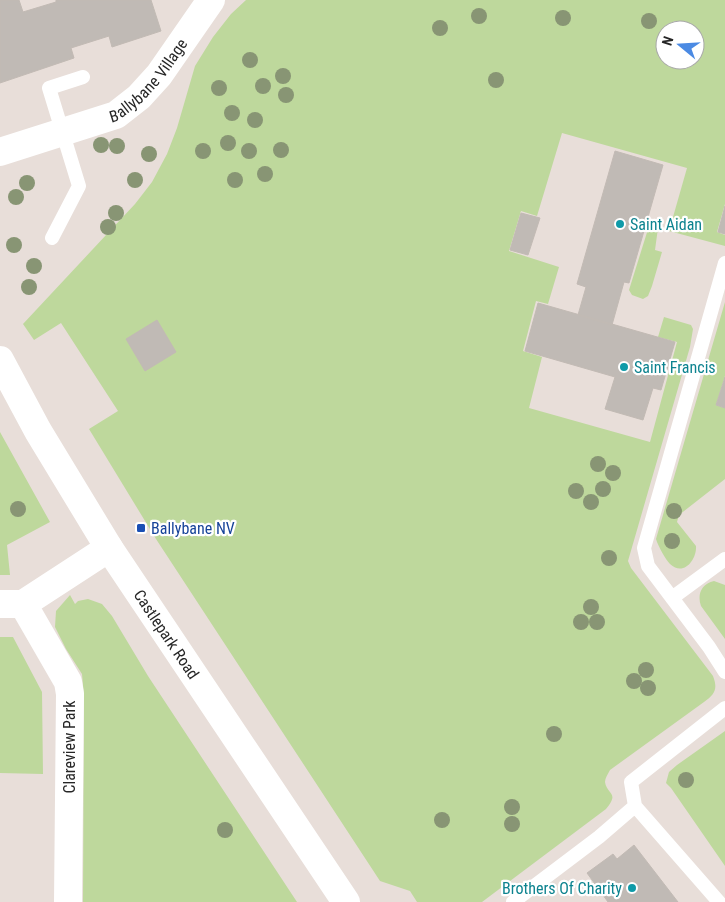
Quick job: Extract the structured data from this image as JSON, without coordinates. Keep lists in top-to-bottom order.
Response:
{
  "streets": {
    "street": ["Ballybane Village", "Castlepark Road", "Clareview Park"]
  },
  "crossings": [
    ["Castlepark Road", "Clareview Park"]
  ],
  "places": {
    "other": ["Saint Aidan", "Saint Francis", "Brothers Of Charity"],
    "transit": ["Ballybane NV"]
  },
  "north": "left"
}
